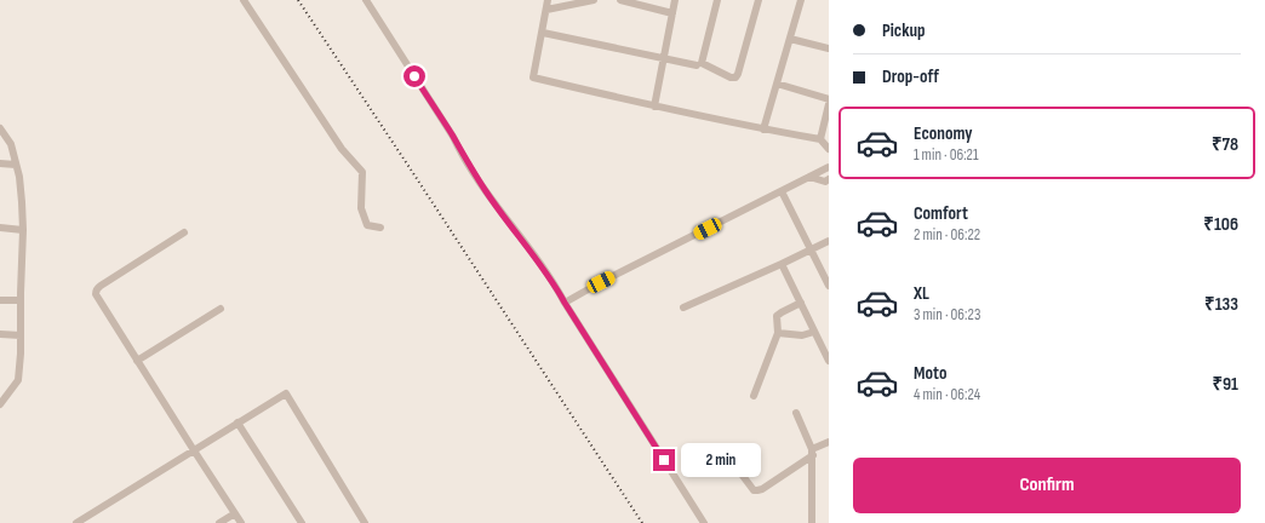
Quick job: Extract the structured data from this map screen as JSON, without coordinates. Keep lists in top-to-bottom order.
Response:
{
  "page": {
    "banner": ["Pickup", "Drop-off"],
    "list": [
      {
        "name": "Economy",
        "note": "1 min · 06:21",
        "value": "₹78"
      },
      {
        "name": "Comfort",
        "note": "2 min · 06:22",
        "value": "₹106"
      },
      {
        "name": "XL",
        "note": "3 min · 06:23",
        "value": "₹133"
      },
      {
        "name": "Moto",
        "note": "4 min · 06:24",
        "value": "₹91"
      }
    ],
    "bubble": "2 min",
    "buttons": "Confirm"
  }
}
